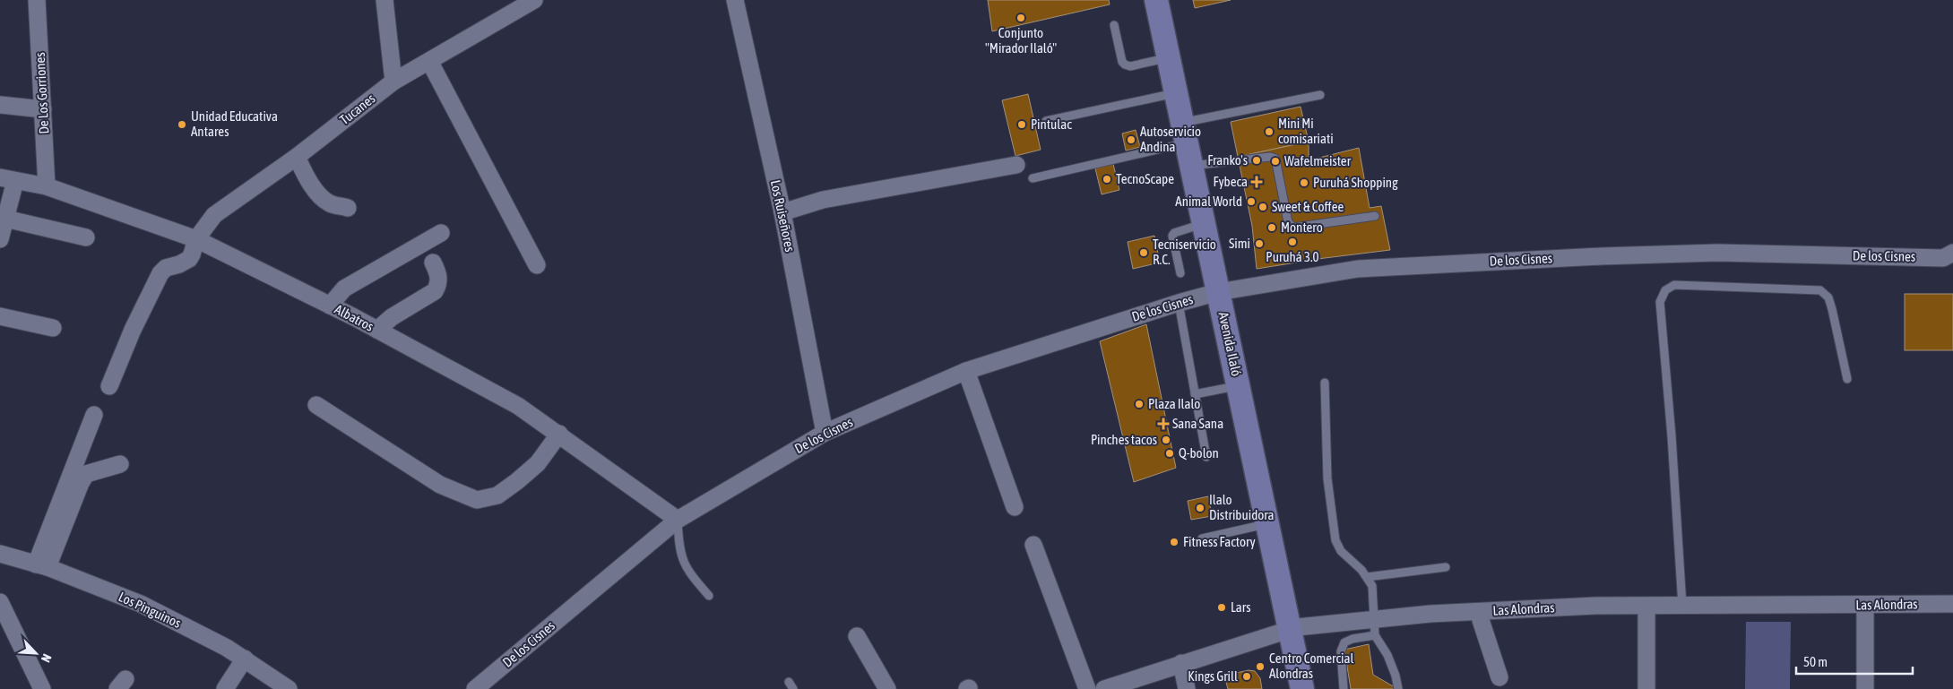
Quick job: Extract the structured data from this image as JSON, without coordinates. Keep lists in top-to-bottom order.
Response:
{
  "streets": {
    "main road": ["Avenida Ilaló"],
    "street": [
      "De Los Gorriones",
      "Tucanes",
      "Los Ruiseñores",
      "De los Cisnes",
      "Albatros",
      "Las Alondras",
      "Los Pinguinos"
    ]
  },
  "crossings": [
    ["De Los Gorriones", "Albatros"],
    ["Tucanes", "Albatros"],
    ["Los Ruiseñores", "De los Cisnes"],
    ["De los Cisnes", "Albatros"],
    ["De los Cisnes", "Avenida Ilaló"],
    ["Avenida Ilaló", "Las Alondras"]
  ],
  "places": {
    "other": [
      "Conjunto \"Mirador Ilaló\"",
      "Unidad Educativa Antares",
      "Pintulac",
      "Mini Mi comisariati",
      "Autoservicio Andina",
      "Franko's",
      "Wafelmeister",
      "TecnoScape",
      "Puruhá Shopping",
      "Animal World",
      "Sweet & Coffee",
      "Montero",
      "Puruhá 3.0",
      "Simi",
      "Tecniservicio R.C.",
      "Plaza Ilalo",
      "Pinches tacos",
      "Q-bolon",
      "Ilalo Distribuidora",
      "Fitness Factory",
      "Lars",
      "Centro Comercial Alondras",
      "Kings Grill"
    ],
    "health": ["Fybeca", "Sana Sana"]
  },
  "scale_bar": "50 m",
  "north": "bottom right"
}
